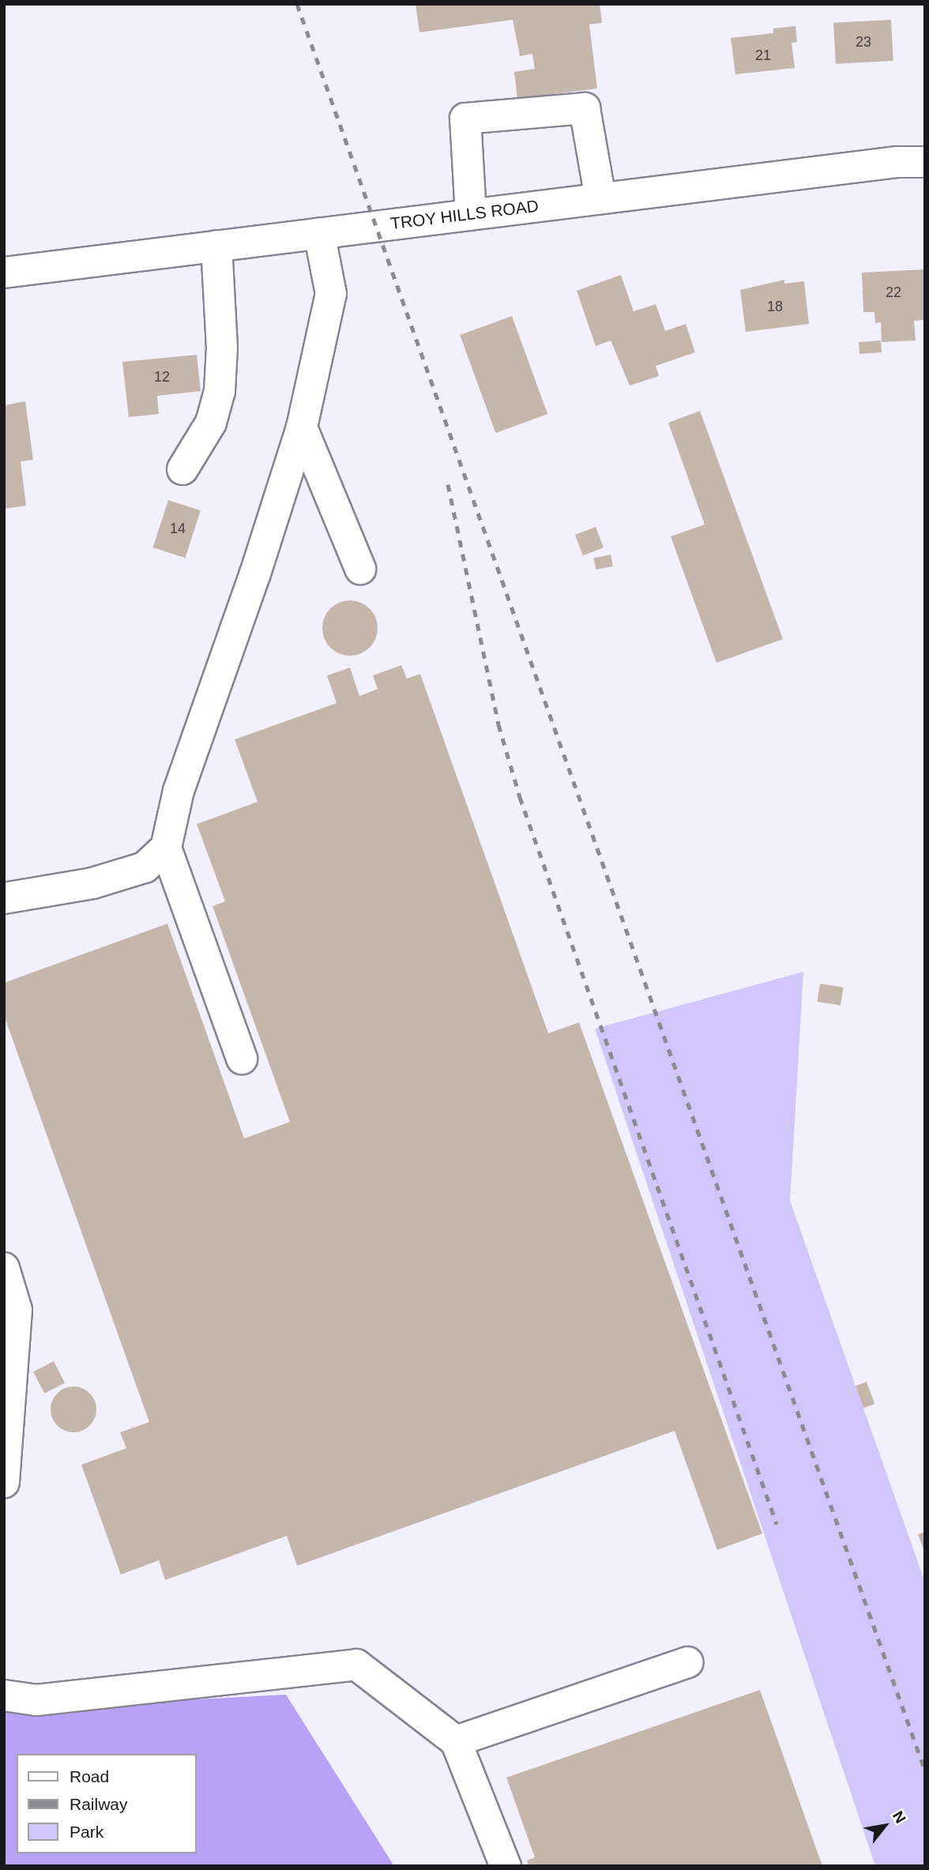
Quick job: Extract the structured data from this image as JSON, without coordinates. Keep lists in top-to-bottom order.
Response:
{
  "streets": {
    "main road": ["TROY HILLS ROAD"]
  },
  "house_numbers": [
    "23",
    "21",
    "22",
    "18",
    "12",
    "14"
  ],
  "legend": ["Road", "Railway", "Park"],
  "north": "top right"
}
